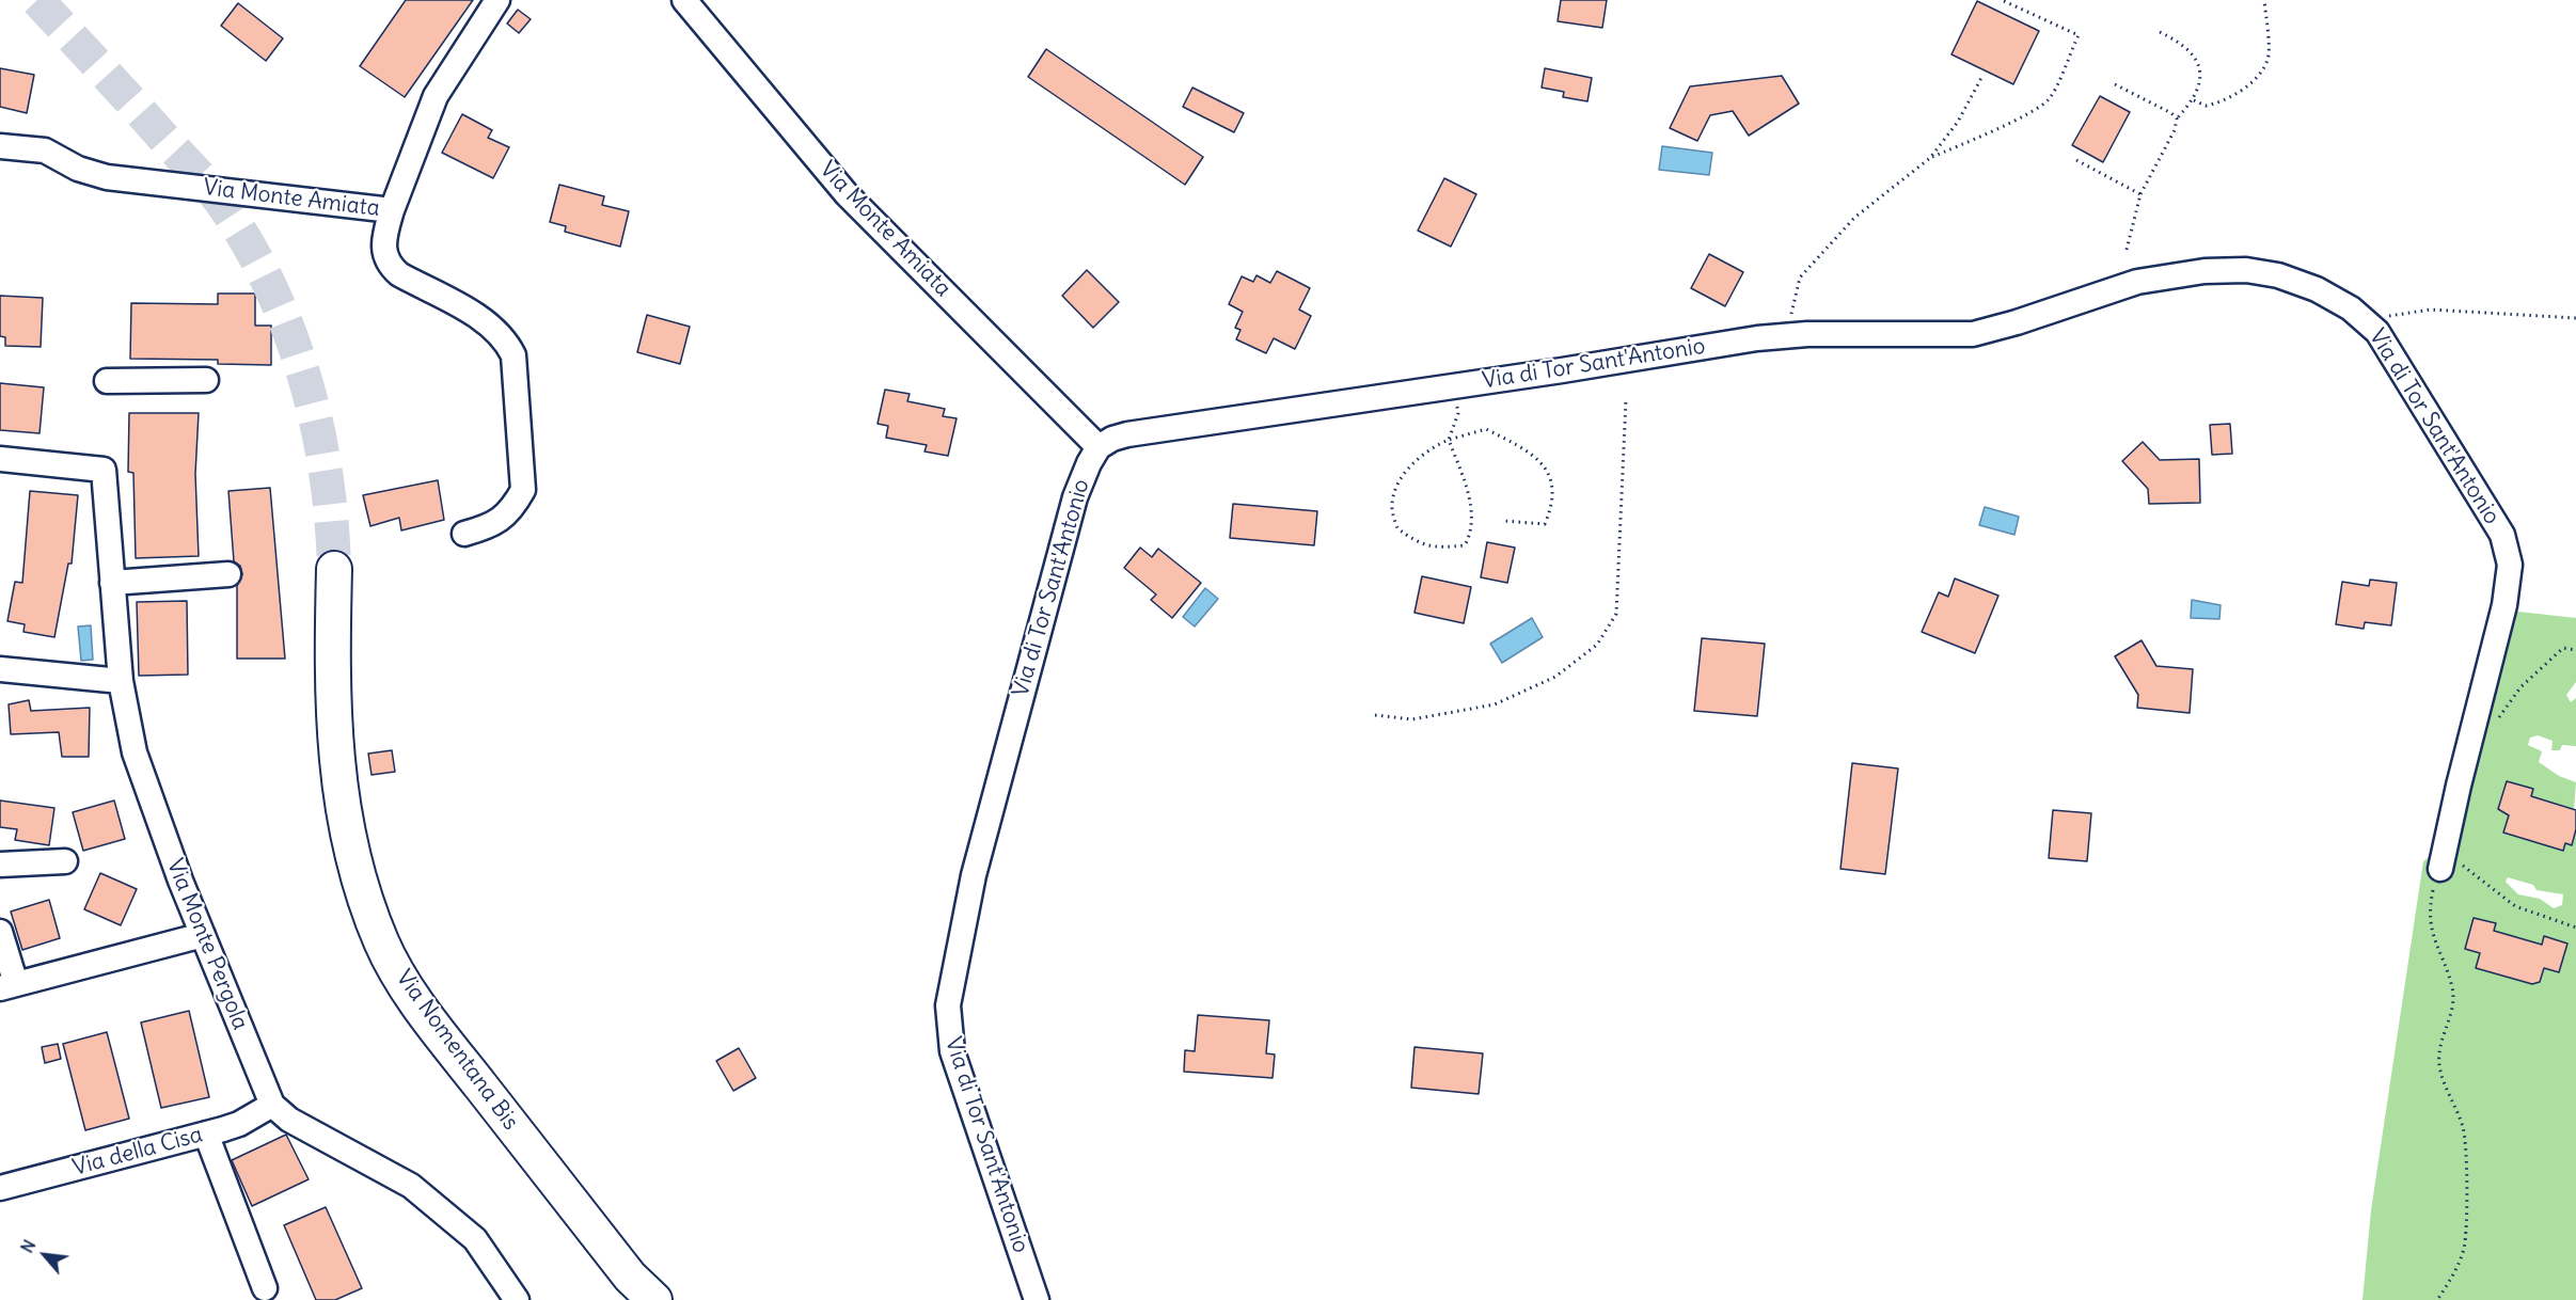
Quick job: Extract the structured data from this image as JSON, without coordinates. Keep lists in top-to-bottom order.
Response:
{
  "streets": {
    "main road": ["Via Nomentana Bis"],
    "street": [
      "Via Monte Amiata",
      "Via di Tor Sant'Antonio",
      "Via Monte Pergola",
      "Via della Cisa"
    ]
  },
  "crossings": [
    ["Via Monte Amiata", "Via di Tor Sant'Antonio"],
    ["Via Monte Pergola", "Via della Cisa"]
  ],
  "north": "top left"
}
